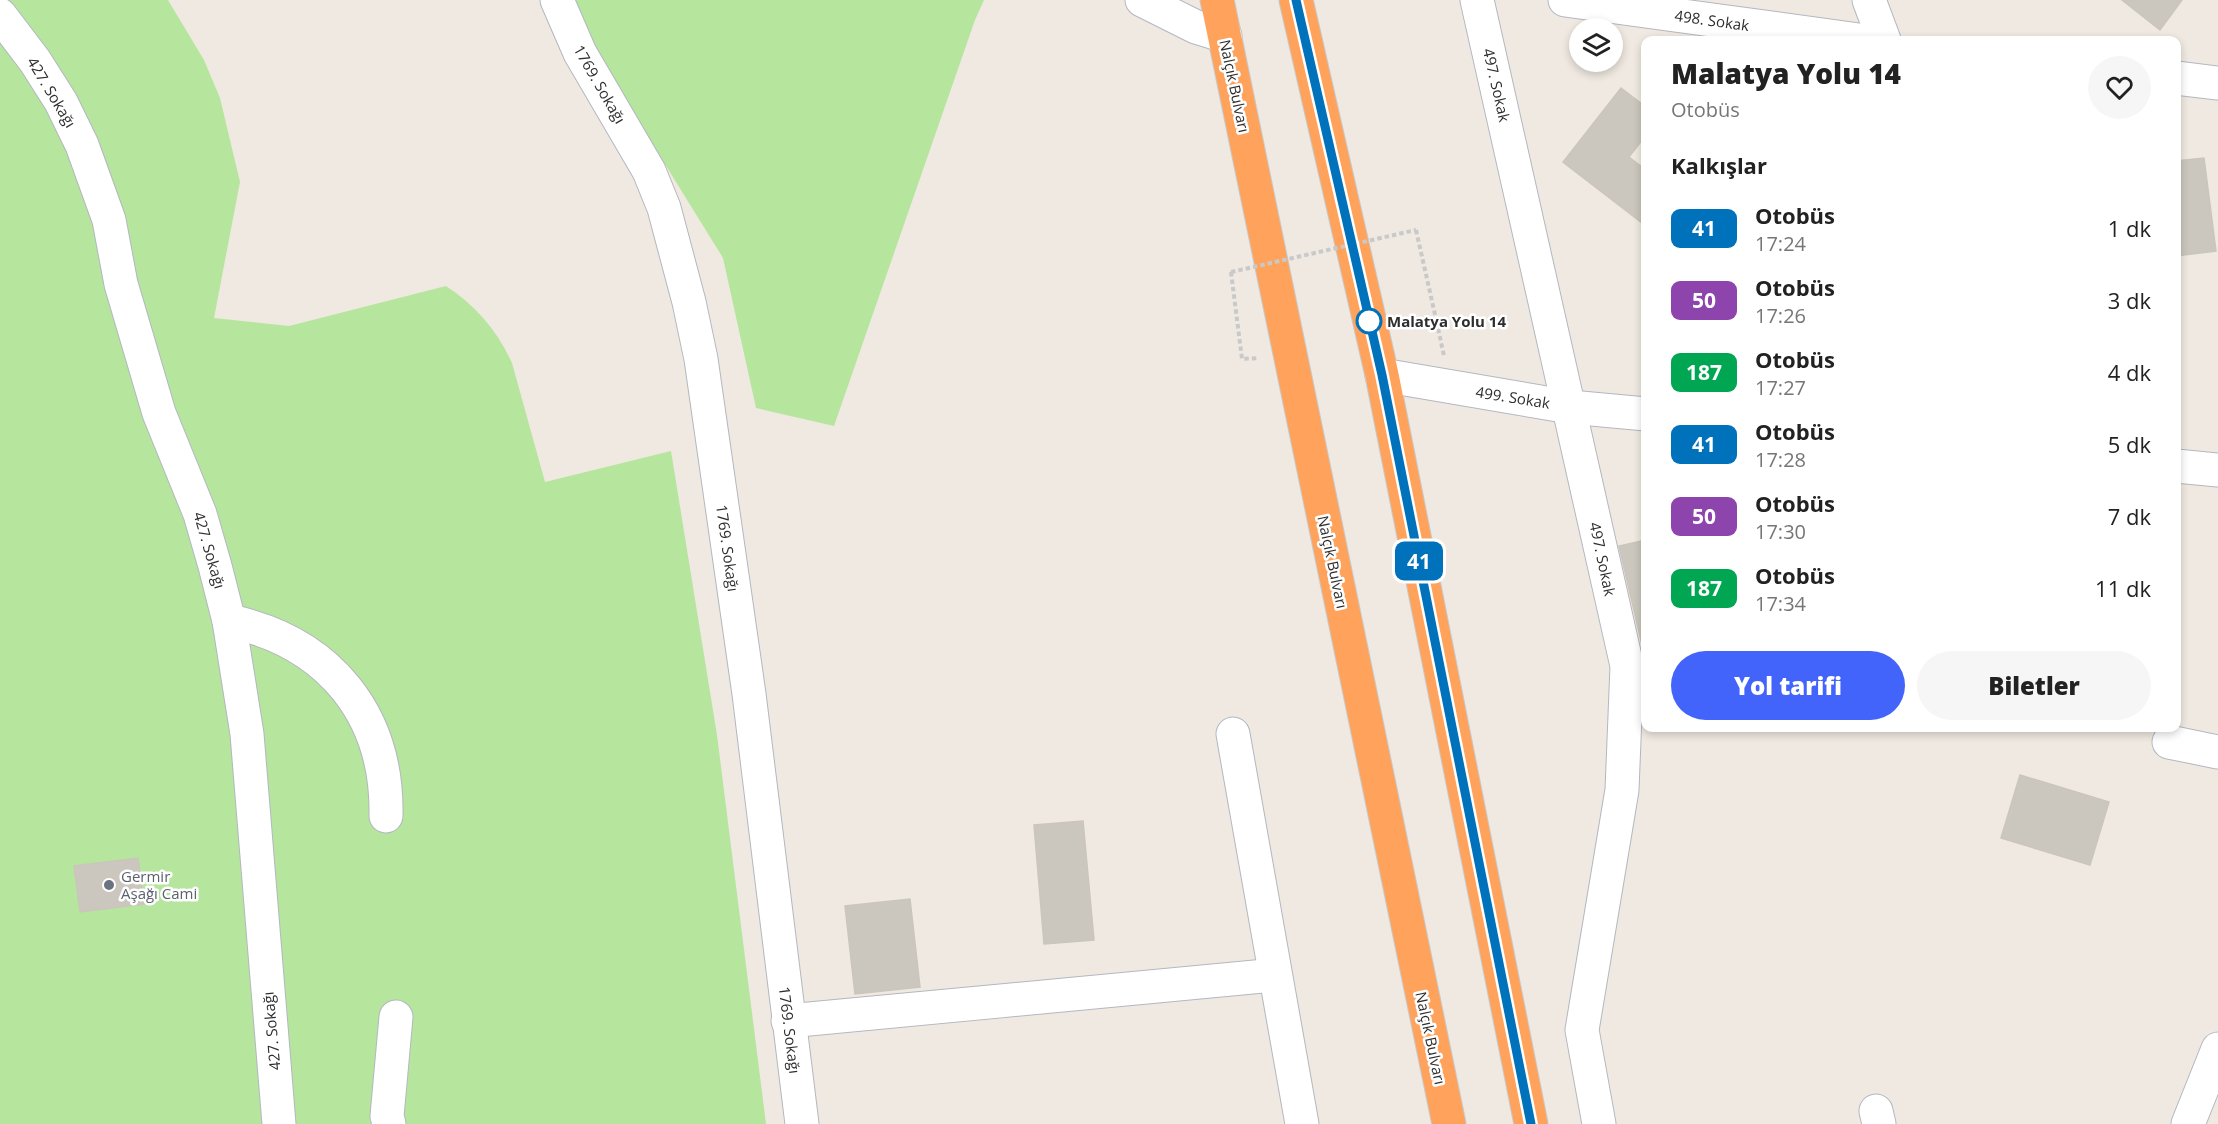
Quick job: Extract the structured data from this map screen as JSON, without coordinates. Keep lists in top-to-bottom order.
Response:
{
  "streets": {
    "highway": ["Nalçık Bulvarı"],
    "street": [
      "498. Sokak",
      "1769. Sokağı",
      "497. Sokak",
      "427. Sokağı",
      "499. Sokak"
    ]
  },
  "crossings": [
    ["497. Sokak", "499. Sokak"]
  ],
  "places": ["Malatya Yolu 14", "Germir Aşağı Cami"],
  "lines": ["bus line 41"],
  "page": {
    "on_map": "41",
    "heading": [
      ["Malatya Yolu 14", "Otobüs"],
      "Kalkışlar"
    ],
    "list": [
      {
        "mark": "41",
        "name": "Otobüs",
        "note": "17:24",
        "value": "1 dk"
      },
      {
        "mark": "50",
        "name": "Otobüs",
        "note": "17:26",
        "value": "3 dk"
      },
      {
        "mark": "187",
        "name": "Otobüs",
        "note": "17:27",
        "value": "4 dk"
      },
      {
        "mark": "41",
        "name": "Otobüs",
        "note": "17:28",
        "value": "5 dk"
      },
      {
        "mark": "50",
        "name": "Otobüs",
        "note": "17:30",
        "value": "7 dk"
      },
      {
        "mark": "187",
        "name": "Otobüs",
        "note": "17:34",
        "value": "11 dk"
      }
    ],
    "buttons": ["Yol tarifi", "Biletler"]
  }
}
